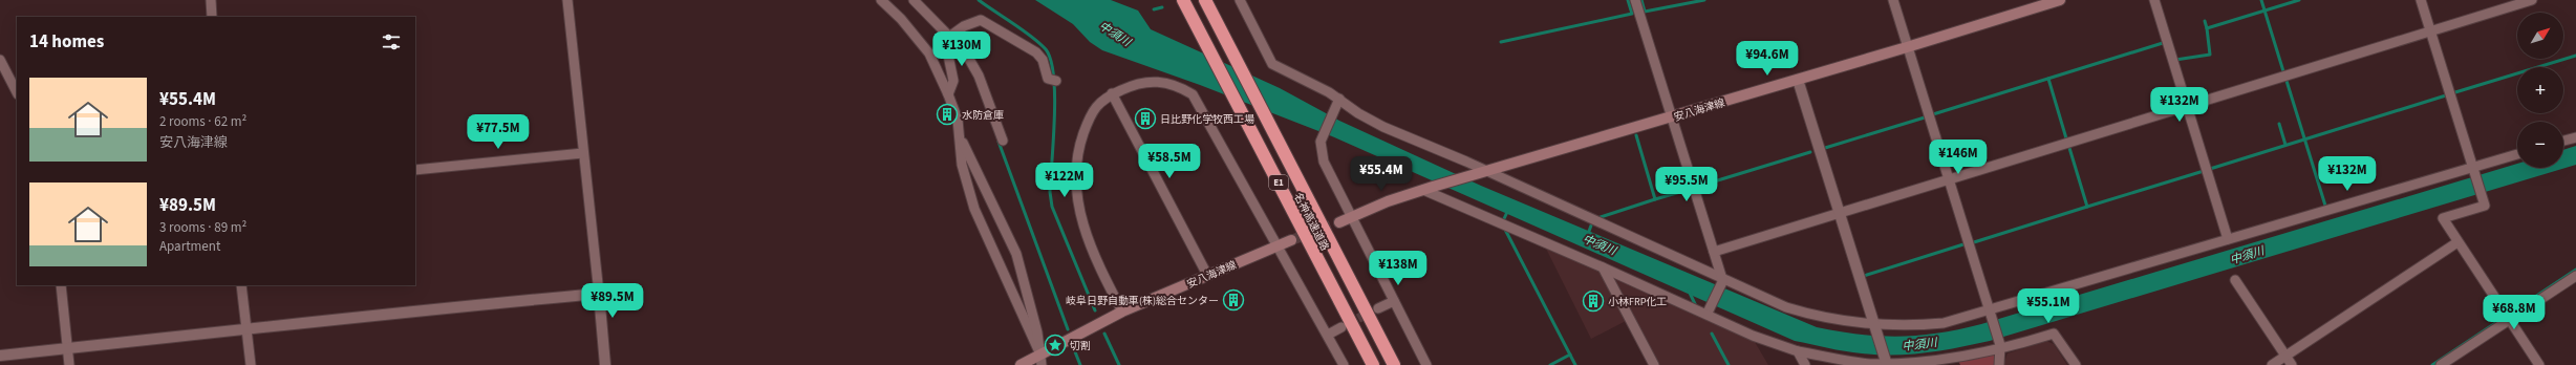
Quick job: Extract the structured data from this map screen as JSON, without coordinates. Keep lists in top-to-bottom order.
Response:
{
  "streets": {
    "highway": ["E1", "名神高速道路"],
    "main road": ["安八海津線"]
  },
  "water": ["中須川"],
  "places": {
    "building": [
      "水防倉庫",
      "日比野化学牧西工場",
      "岐阜日野自動車(株)総合センター",
      "小林FRP化工"
    ],
    "place": ["切割"]
  },
  "north": "top right",
  "page": {
    "map_buttons": ["+", "−"],
    "heading": "14 homes",
    "price": [
      "¥130M",
      "¥94.6M",
      "¥132M",
      "¥77.5M",
      "¥146M",
      "¥58.5M",
      "¥55.4M",
      "¥132M",
      "¥122M",
      "¥95.5M",
      "¥138M",
      "¥89.5M",
      "¥55.1M",
      "¥68.8M"
    ],
    "list": [
      {
        "name": "¥55.4M",
        "note": "2 rooms · 62 m² · 安八海津線"
      },
      {
        "name": "¥89.5M",
        "note": "3 rooms · 89 m² · Apartment"
      }
    ]
  }
}
